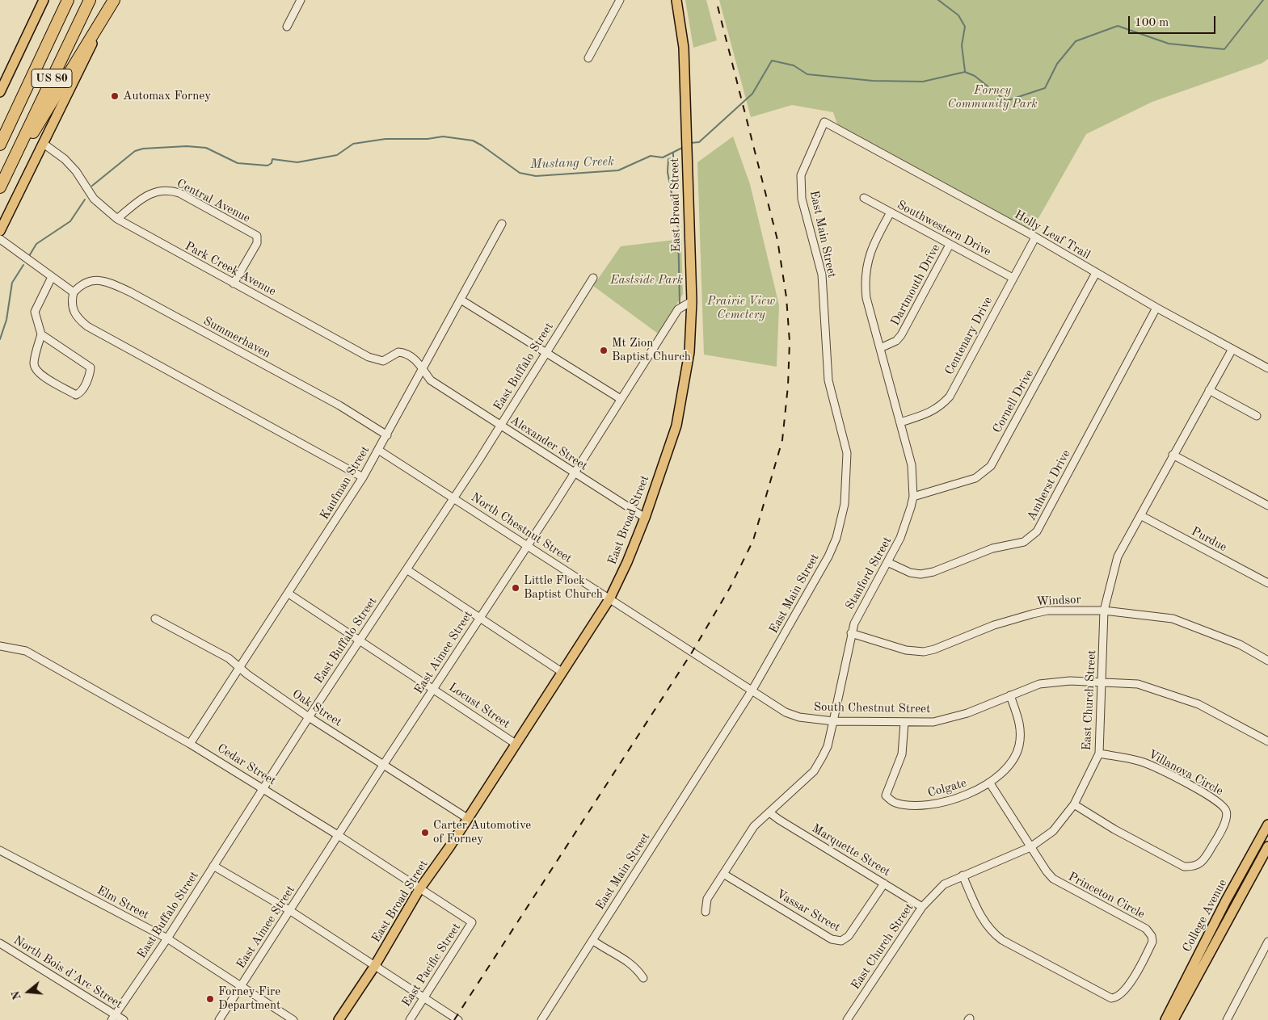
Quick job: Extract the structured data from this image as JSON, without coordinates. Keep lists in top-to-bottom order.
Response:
{
  "streets": {
    "highway": ["US 80"],
    "main road": ["East Broad Street", "College Avenue"],
    "street": [
      "Central Avenue",
      "Southwestern Drive",
      "East Main Street",
      "Holly Leaf Trail",
      "Park Creek Avenue",
      "Dartmouth Drive",
      "Centenary Drive",
      "Summerhaven",
      "East Buffalo Street",
      "Cornell Drive",
      "Alexander Street",
      "Kaufman Street",
      "Amherst Drive",
      "North Chestnut Street",
      "Purdue",
      "Stanford Street",
      "Windsor",
      "East Aimee Street",
      "East Church Street",
      "Locust Street",
      "Oak Street",
      "South Chestnut Street",
      "Cedar Street",
      "Villanova Circle",
      "Colgate",
      "Marquette Street",
      "Princeton Circle",
      "Elm Street",
      "Vassar Street",
      "East Pacific Street",
      "North Bois d’Arc Street"
    ]
  },
  "crossings": [
    ["Central Avenue", "Park Creek Avenue"],
    ["East Broad Street", "Alexander Street"],
    ["East Broad Street", "North Chestnut Street"],
    ["East Broad Street", "East Aimee Street"],
    ["East Broad Street", "Locust Street"],
    ["East Broad Street", "Oak Street"],
    ["East Broad Street", "Cedar Street"],
    ["Southwestern Drive", "Dartmouth Drive"],
    ["Southwestern Drive", "Centenary Drive"],
    ["Southwestern Drive", "Stanford Street"],
    ["East Main Street", "Holly Leaf Trail"],
    ["East Main Street", "South Chestnut Street"],
    ["Holly Leaf Trail", "Centenary Drive"],
    ["Holly Leaf Trail", "Cornell Drive"],
    ["Holly Leaf Trail", "Amherst Drive"],
    ["Holly Leaf Trail", "East Church Street"],
    ["Park Creek Avenue", "Alexander Street"],
    ["Park Creek Avenue", "Kaufman Street"],
    ["Dartmouth Drive", "Stanford Street"],
    ["Centenary Drive", "Stanford Street"],
    ["Summerhaven", "Kaufman Street"],
    ["East Buffalo Street", "Alexander Street"],
    ["East Buffalo Street", "North Chestnut Street"],
    ["East Buffalo Street", "Locust Street"],
    ["East Buffalo Street", "Oak Street"],
    ["East Buffalo Street", "Cedar Street"],
    ["East Buffalo Street", "Elm Street"],
    ["East Buffalo Street", "North Bois d’Arc Street"],
    ["Cornell Drive", "Stanford Street"],
    ["Alexander Street", "Kaufman Street"],
    ["Alexander Street", "East Aimee Street"],
    ["Kaufman Street", "North Chestnut Street"],
    ["Kaufman Street", "Locust Street"],
    ["Kaufman Street", "Oak Street"],
    ["Kaufman Street", "Cedar Street"],
    ["Amherst Drive", "Stanford Street"],
    ["North Chestnut Street", "East Aimee Street"],
    ["North Chestnut Street", "South Chestnut Street"],
    ["Purdue", "East Church Street"],
    ["Stanford Street", "Windsor"],
    ["Stanford Street", "South Chestnut Street"],
    ["Stanford Street", "Marquette Street"],
    ["Stanford Street", "Vassar Street"],
    ["Windsor", "East Church Street"],
    ["East Aimee Street", "Locust Street"],
    ["East Aimee Street", "Oak Street"],
    ["East Aimee Street", "Cedar Street"],
    ["East Aimee Street", "Elm Street"],
    ["East Church Street", "South Chestnut Street"],
    ["East Church Street", "Villanova Circle"],
    ["East Church Street", "Marquette Street"],
    ["East Church Street", "Princeton Circle"],
    ["South Chestnut Street", "Colgate"],
    ["Cedar Street", "East Pacific Street"],
    ["Colgate", "Princeton Circle"],
    ["Marquette Street", "Vassar Street"]
  ],
  "water": ["Mustang Creek"],
  "parks": ["Forney Community Park", "Eastside Park", "Prairie View Cemetery"],
  "places": [
    "Automax Forney",
    "Mt Zion Baptist Church",
    "Little Flock Baptist Church",
    "Carter Automotive of Forney",
    "Forney Fire Department"
  ],
  "scale_bar": "100 m",
  "north": "left"
}
